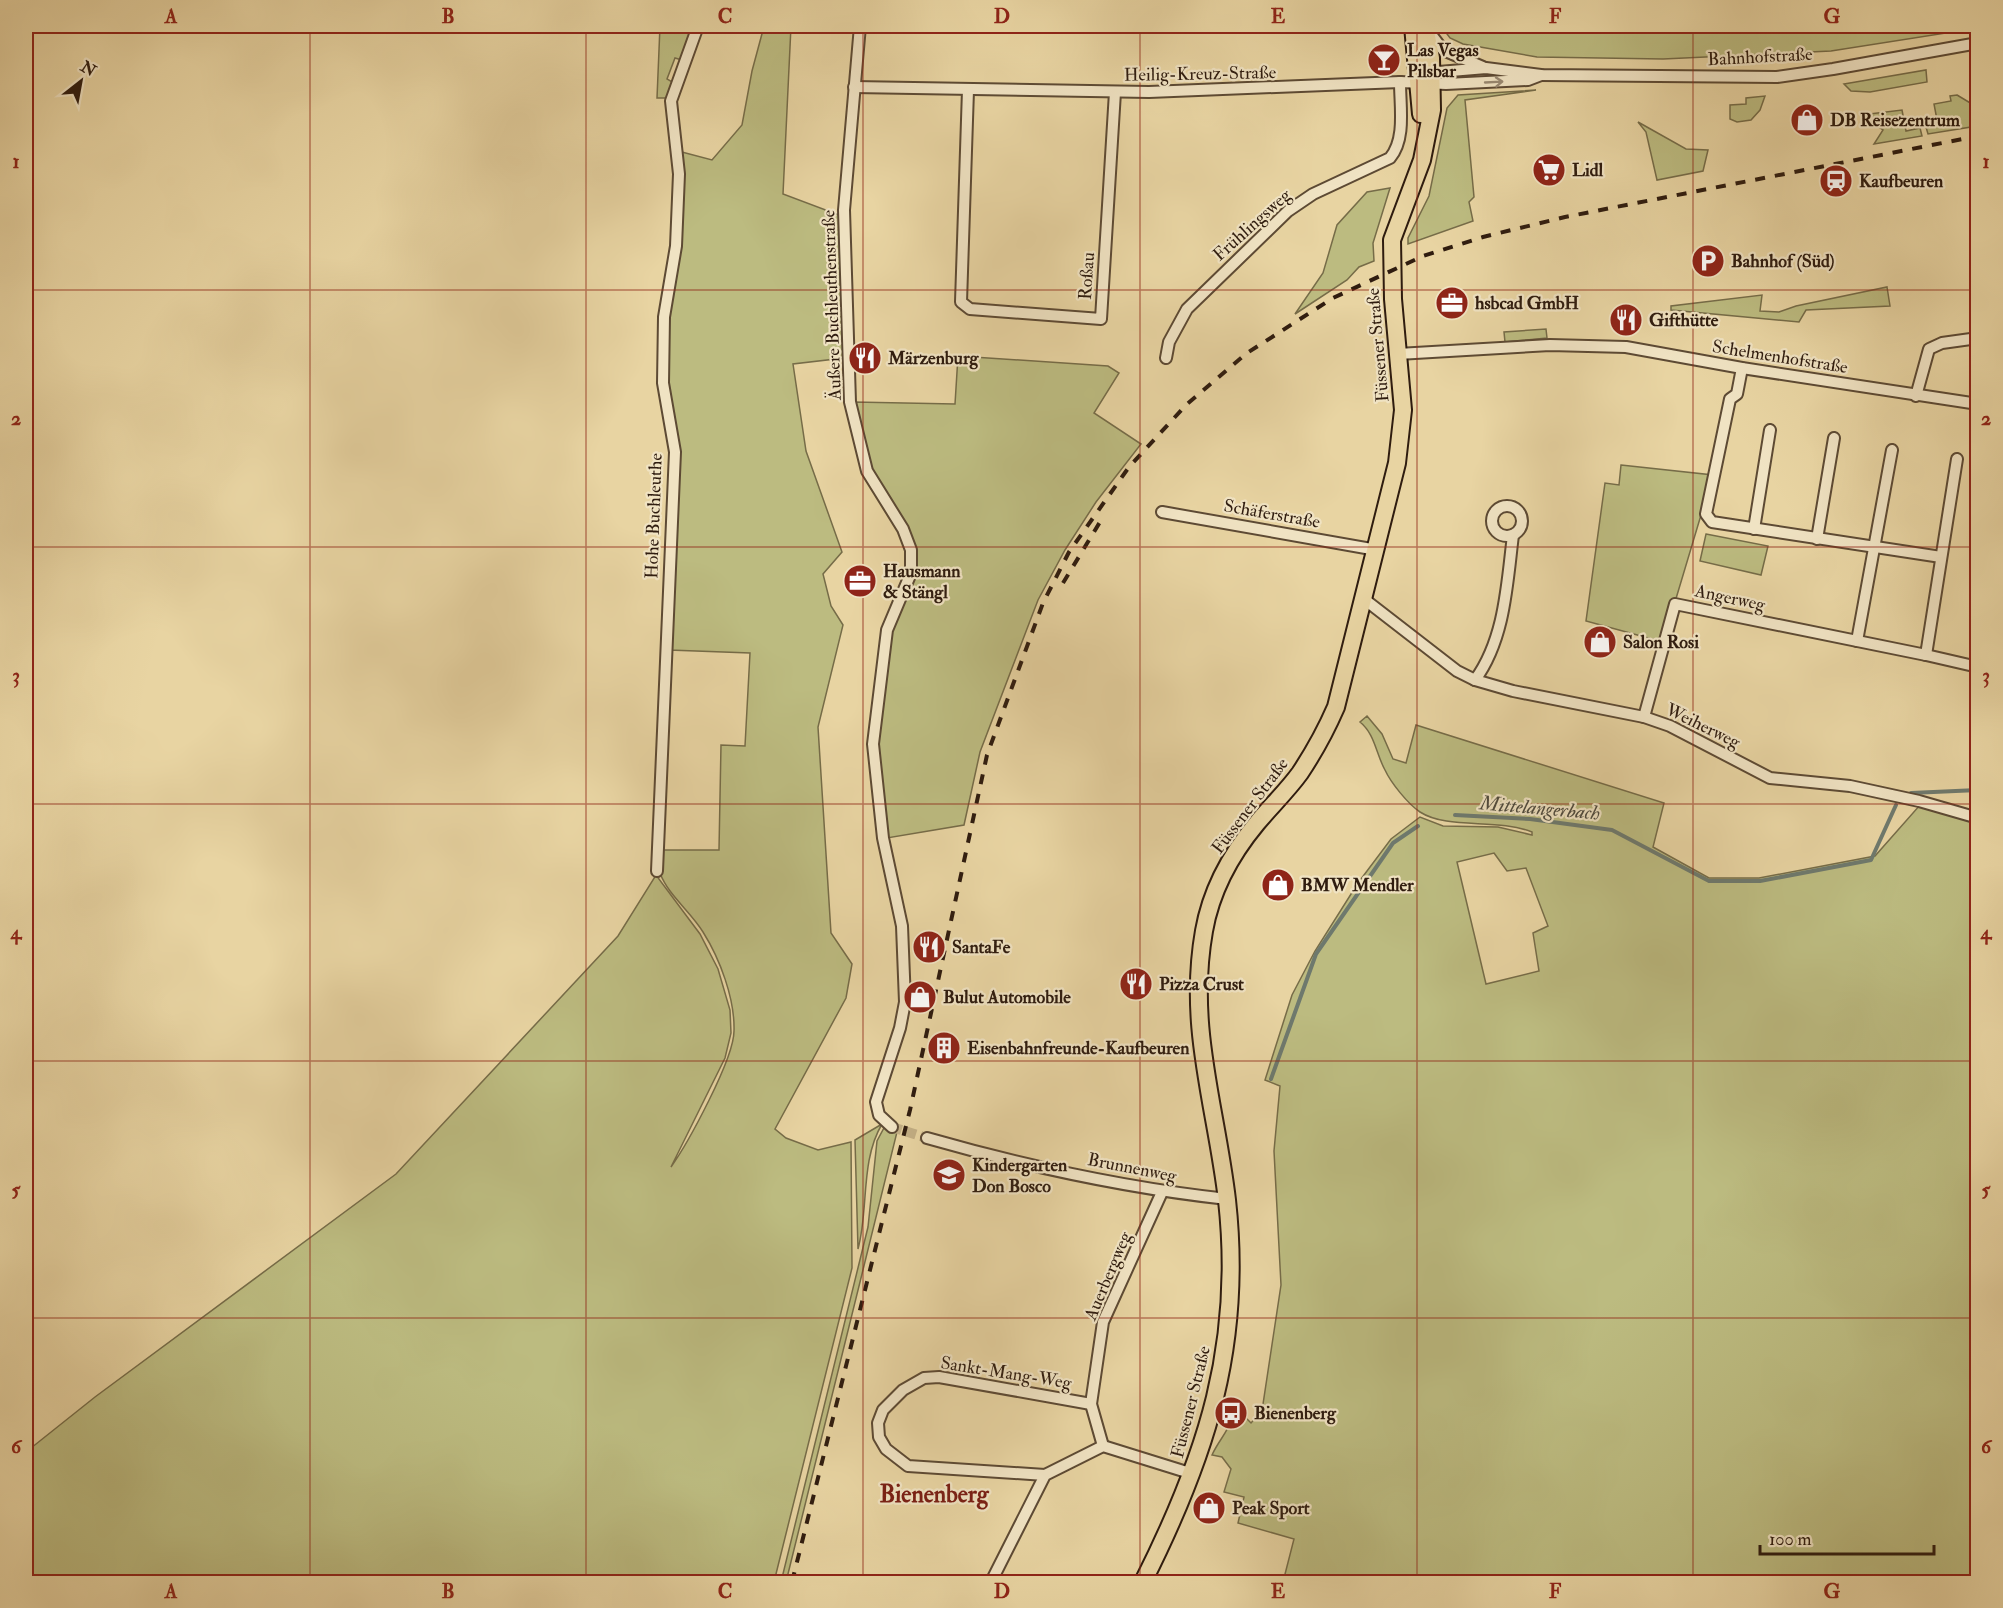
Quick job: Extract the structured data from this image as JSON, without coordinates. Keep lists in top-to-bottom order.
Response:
{
  "streets": {
    "main road": ["Füssener Straße"],
    "street": [
      "Bahnhofstraße",
      "Heilig-Kreuz-Straße",
      "Frühlingsweg",
      "Roßau",
      "Äußere Buchleuthenstraße",
      "Schelmenhofstraße",
      "Schäferstraße",
      "Hohe Buchleuthe",
      "Angerweg",
      "Weiherweg",
      "Brunnenweg",
      "Auerbergweg",
      "Sankt-Mang-Weg"
    ]
  },
  "crossings": [
    ["Bahnhofstraße", "Heilig-Kreuz-Straße"],
    ["Bahnhofstraße", "Frühlingsweg"],
    ["Bahnhofstraße", "Füssener Straße"],
    ["Heilig-Kreuz-Straße", "Frühlingsweg"],
    ["Heilig-Kreuz-Straße", "Roßau"],
    ["Heilig-Kreuz-Straße", "Äußere Buchleuthenstraße"],
    ["Heilig-Kreuz-Straße", "Füssener Straße"],
    ["Frühlingsweg", "Füssener Straße"],
    ["Füssener Straße", "Schelmenhofstraße"],
    ["Füssener Straße", "Schäferstraße"],
    ["Füssener Straße", "Weiherweg"],
    ["Füssener Straße", "Brunnenweg"],
    ["Angerweg", "Weiherweg"],
    ["Brunnenweg", "Auerbergweg"],
    ["Auerbergweg", "Sankt-Mang-Weg"]
  ],
  "districts": ["Bienenberg"],
  "water": ["Mittelangerbach"],
  "places": {
    "bar": ["Las Vegas Pilsbar"],
    "shop": [
      "DB Reisezentrum",
      "Salon Rosi",
      "BMW Mendler",
      "Bulut Automobile",
      "Peak Sport"
    ],
    "supermarket": ["Lidl"],
    "station": ["Kaufbeuren"],
    "parking": ["Bahnhof (Süd)"],
    "office": ["hsbcad GmbH", "Hausmann & Stängl"],
    "restaurant": [
      "Gifthütte",
      "Märzenburg",
      "SantaFe",
      "Pizza Crust"
    ],
    "building": ["Eisenbahnfreunde-Kaufbeuren"],
    "school or university": ["Kindergarten Don Bosco"],
    "bus stop": ["Bienenberg"]
  },
  "scale_bar": "100 m",
  "north": "top right",
  "grid": {
    "columns": [
      "A",
      "B",
      "C",
      "D",
      "E",
      "F",
      "G"
    ],
    "rows": [
      "1",
      "2",
      "3",
      "4",
      "5",
      "6"
    ]
  }
}
